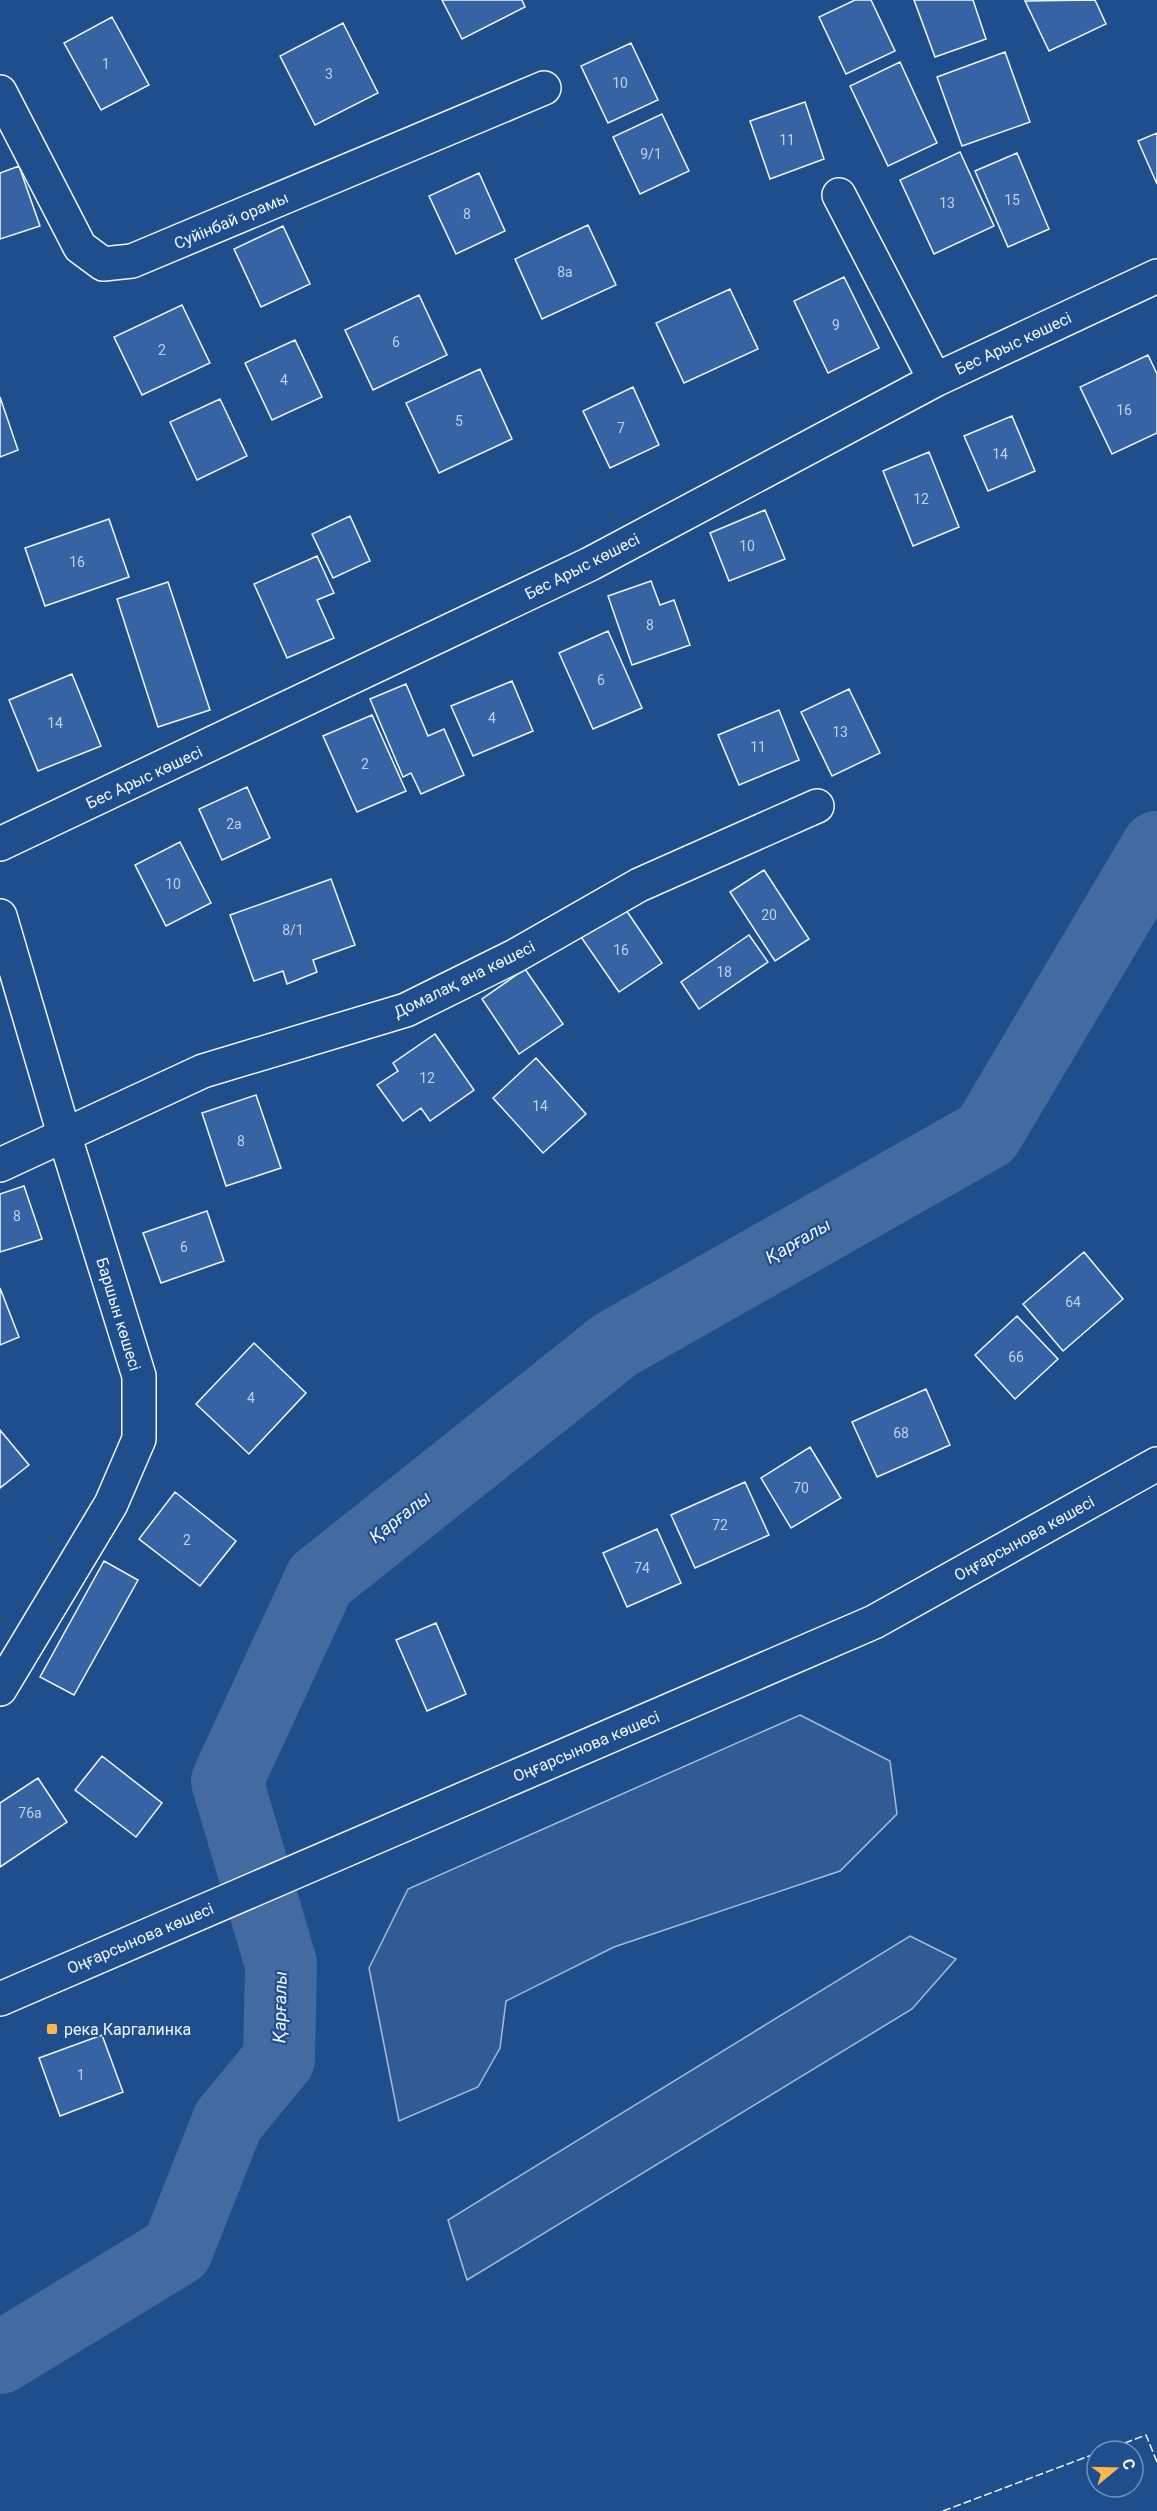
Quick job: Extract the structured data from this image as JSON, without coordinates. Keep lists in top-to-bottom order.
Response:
{
  "streets": {
    "street": [
      "Суйінбай орамы",
      "Бес Арыс көшесі",
      "Домалақ ана көшесі",
      "Баршын көшесі",
      "Оңғарсынова көшесі"
    ]
  },
  "crossings": [
    ["Домалақ ана көшесі", "Баршын көшесі"]
  ],
  "water": ["Қарғалы"],
  "places": {
    "transit": ["река Каргалинка"]
  },
  "house_numbers": [
    "1",
    "3",
    "10",
    "11",
    "9/1",
    "15",
    "13",
    "8",
    "8а",
    "9",
    "6",
    "2",
    "4",
    "16",
    "5",
    "7",
    "14",
    "12",
    "10",
    "16",
    "8",
    "6",
    "4",
    "14",
    "13",
    "11",
    "2",
    "2а",
    "10",
    "20",
    "8/1",
    "16",
    "18",
    "12",
    "14",
    "8",
    "8",
    "6",
    "64",
    "66",
    "4",
    "68",
    "70",
    "72",
    "2",
    "74",
    "76а",
    "1"
  ],
  "north": "right"
}
